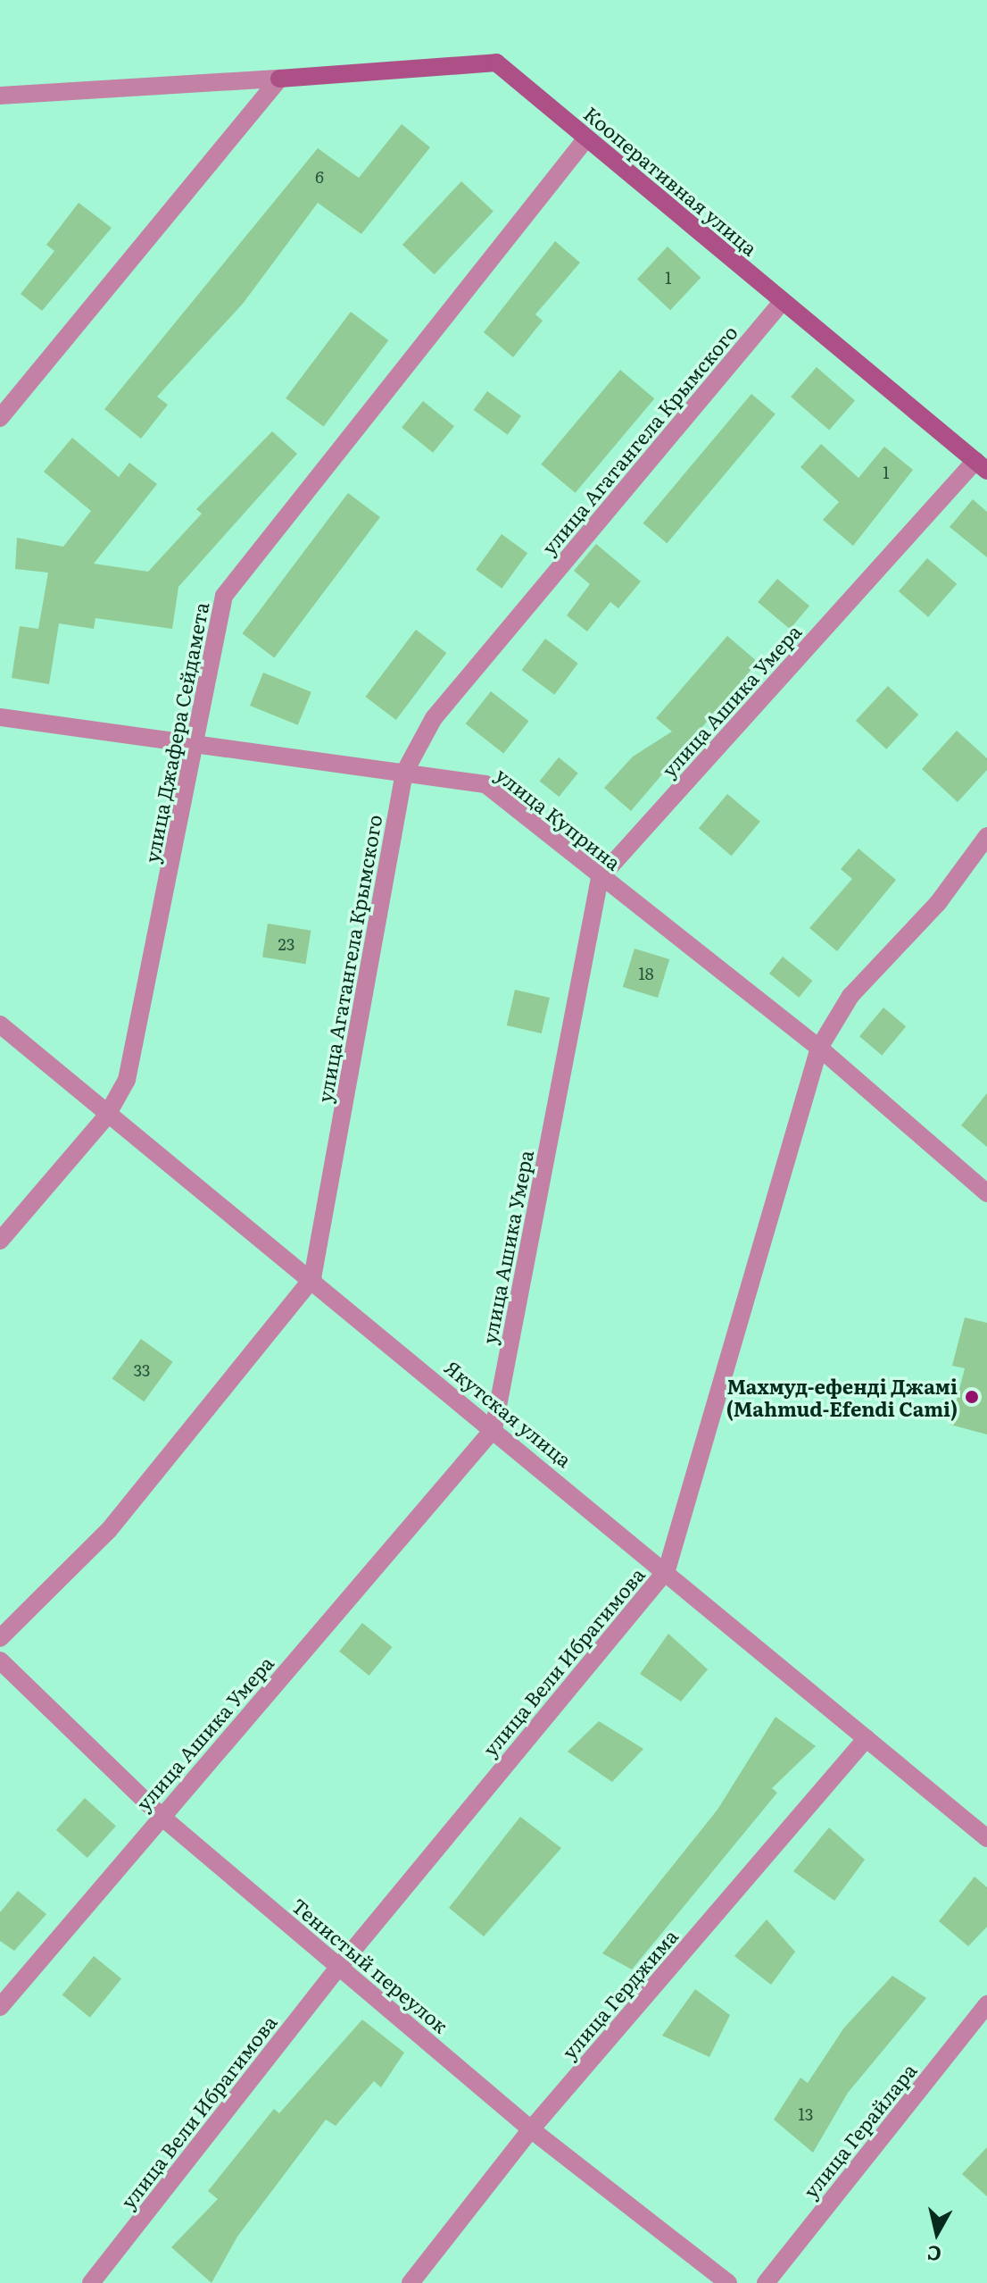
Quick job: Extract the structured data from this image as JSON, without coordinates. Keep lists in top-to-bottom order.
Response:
{
  "streets": {
    "street": [
      "Кооперативная улица",
      "улица Агатангела Крымского",
      "улица Ашика Умера",
      "улица Джафера Сейдамета",
      "улица Куприна",
      "Якутская улица",
      "улица Вели Ибрагимова",
      "Тенистый переулок",
      "улица Герджима",
      "улица Герайлара"
    ]
  },
  "crossings": [
    ["Кооперативная улица", "улица Агатангела Крымского"],
    ["Кооперативная улица", "улица Ашика Умера"],
    ["Кооперативная улица", "улица Джафера Сейдамета"],
    ["улица Агатангела Крымского", "улица Куприна"],
    ["улица Агатангела Крымского", "Якутская улица"],
    ["улица Ашика Умера", "улица Куприна"],
    ["улица Ашика Умера", "Якутская улица"],
    ["улица Ашика Умера", "Тенистый переулок"],
    ["улица Джафера Сейдамета", "улица Куприна"],
    ["улица Джафера Сейдамета", "Якутская улица"],
    ["улица Куприна", "улица Вели Ибрагимова"],
    ["Якутская улица", "улица Вели Ибрагимова"],
    ["Якутская улица", "улица Герджима"],
    ["улица Вели Ибрагимова", "Тенистый переулок"],
    ["Тенистый переулок", "улица Герджима"]
  ],
  "places": ["Махмуд-ефенді Джамі (Mahmud-Efendi Cami)"],
  "house_numbers": [
    "6",
    "1",
    "1",
    "23",
    "18",
    "33",
    "13"
  ],
  "north": "bottom"
}
